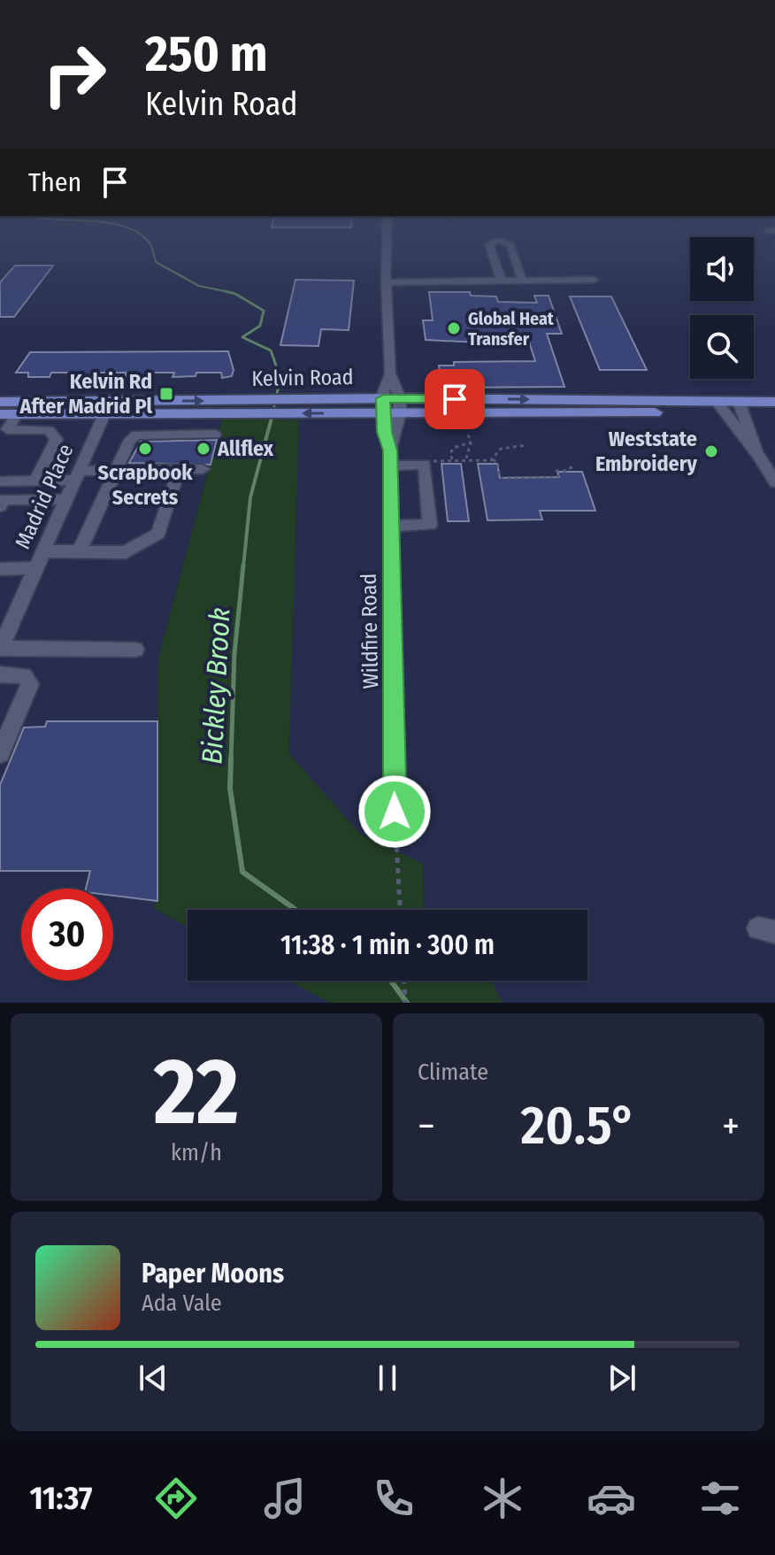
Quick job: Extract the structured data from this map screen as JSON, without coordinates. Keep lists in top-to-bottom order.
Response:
{
  "streets": {
    "main road": ["Kelvin Road"],
    "street": ["Madrid Place", "Wildfire Road"]
  },
  "crossings": [
    ["Kelvin Road", "Madrid Place"],
    ["Kelvin Road", "Wildfire Road"]
  ],
  "water": ["Bickley Brook"],
  "places": {
    "other": [
      "Global Heat Transfer",
      "Scrapbook Secrets",
      "Allflex",
      "Weststate Embroidery"
    ],
    "transit": ["Kelvin Rd After Madrid Pl"]
  },
  "page": {
    "turn": ["250 m", "Kelvin Road"],
    "then": "Then",
    "limit": "30",
    "trip": "11:38 · 1 min · 300 m",
    "tile": [
      ["22", "km/h"],
      "Climate"
    ],
    "heat": ["−", "20.5°", "+"],
    "song": ["Paper Moons", "Ada Vale"],
    "tabs": "11:37"
  }
}
